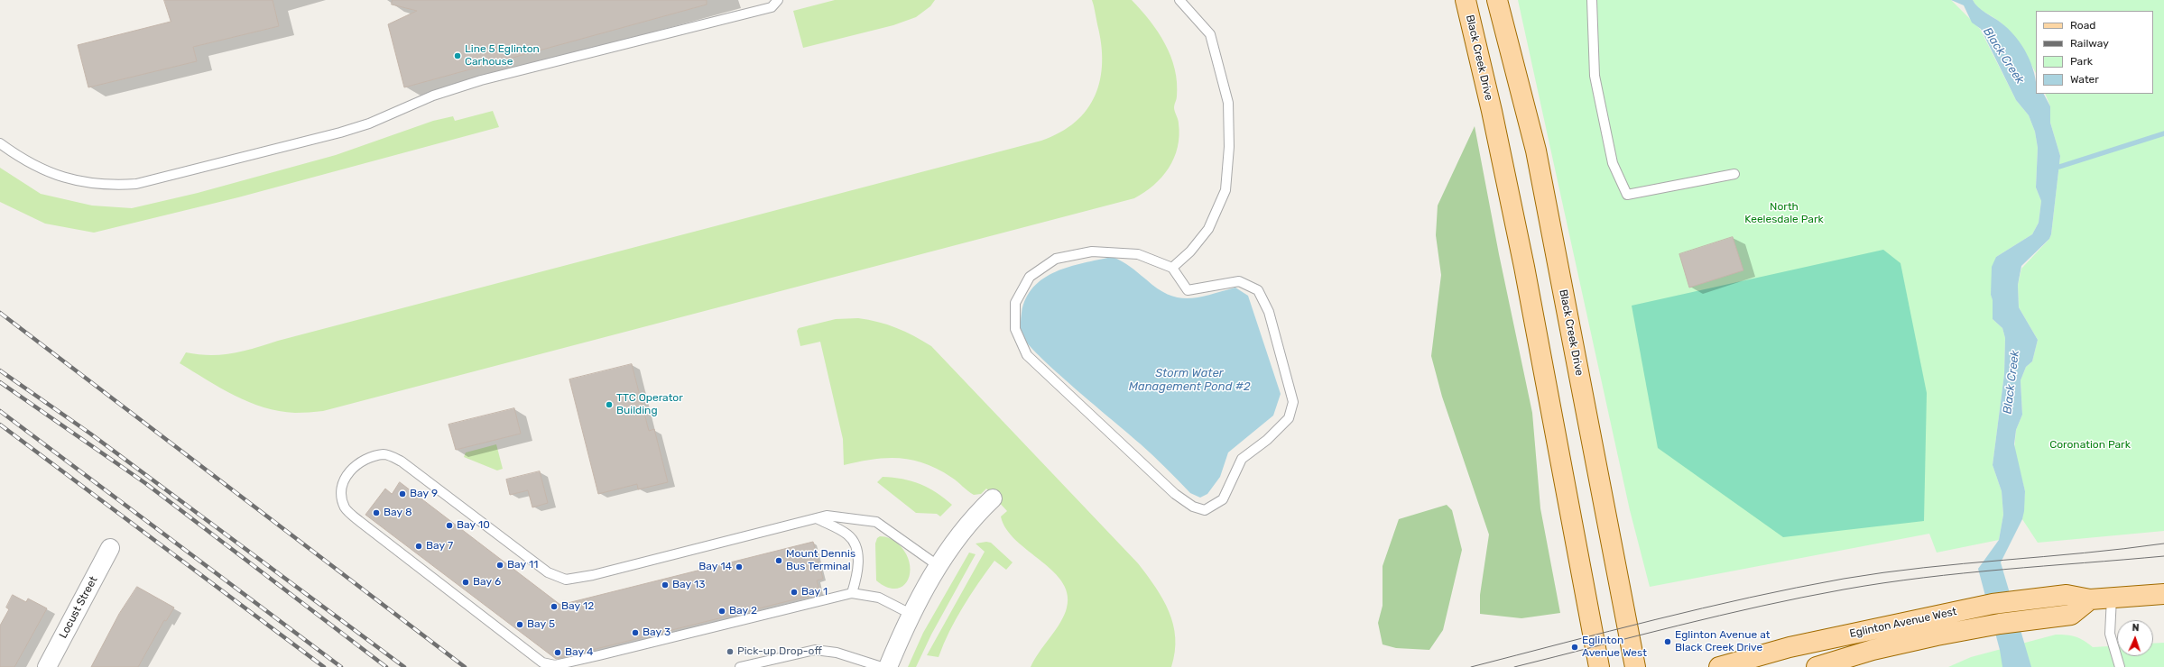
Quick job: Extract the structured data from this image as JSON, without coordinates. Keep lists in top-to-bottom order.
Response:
{
  "streets": {
    "main road": ["Black Creek Drive", "Eglinton Avenue West"],
    "street": ["Locust Street"]
  },
  "water": ["Black Creek", "Storm Water Management Pond #2"],
  "parks": ["North Keelesdale Park", "Coronation Park"],
  "places": [
    "Line 5 Eglinton Carhouse",
    "TTC Operator Building",
    "Bay 9",
    "Bay 8",
    "Bay 10",
    "Bay 7",
    "Mount Dennis Bus Terminal",
    "Bay 11",
    "Bay 14",
    "Bay 6",
    "Bay 13",
    "Bay 1",
    "Bay 12",
    "Bay 2",
    "Bay 5",
    "Bay 3",
    "Eglinton Avenue at Black Creek Drive",
    "Eglinton Avenue West",
    "Pick-up Drop-off",
    "Bay 4"
  ],
  "legend": [
    "Road",
    "Railway",
    "Park",
    "Water"
  ],
  "north": "top"
}
